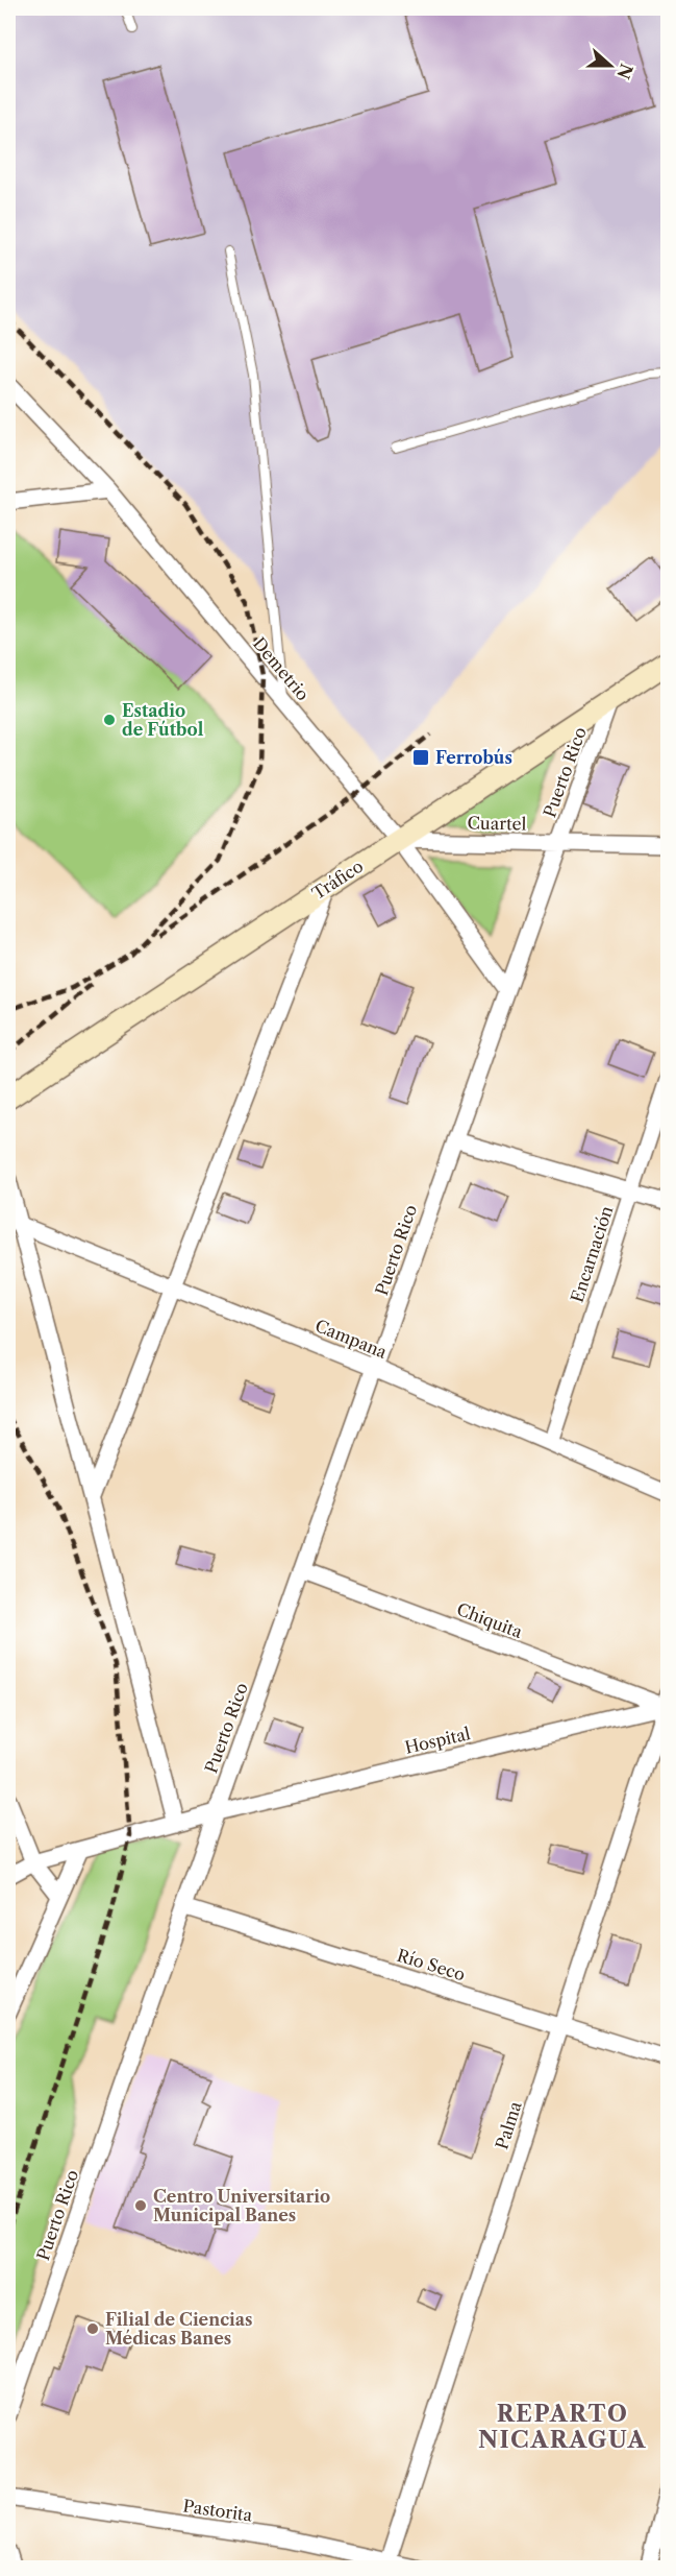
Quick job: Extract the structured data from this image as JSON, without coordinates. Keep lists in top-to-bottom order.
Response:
{
  "streets": {
    "street": [
      "Demetrio",
      "Puerto Rico",
      "Cuartel",
      "Tráfico",
      "Encarnación",
      "Campana",
      "Chiquita",
      "Hospital",
      "Río Seco",
      "Palma",
      "Pastorita"
    ]
  },
  "crossings": [
    ["Demetrio", "Puerto Rico"],
    ["Demetrio", "Cuartel"],
    ["Demetrio", "Tráfico"],
    ["Puerto Rico", "Cuartel"],
    ["Puerto Rico", "Tráfico"],
    ["Puerto Rico", "Campana"],
    ["Puerto Rico", "Chiquita"],
    ["Puerto Rico", "Hospital"],
    ["Puerto Rico", "Río Seco"],
    ["Cuartel", "Tráfico"],
    ["Encarnación", "Campana"],
    ["Chiquita", "Hospital"],
    ["Chiquita", "Palma"],
    ["Hospital", "Palma"],
    ["Río Seco", "Palma"],
    ["Palma", "Pastorita"]
  ],
  "districts": ["REPARTO NICARAGUA"],
  "places": {
    "other": ["Estadio de Fútbol", "Centro Universitario Municipal Banes", "Filial de Ciencias Médicas Banes"],
    "transit": ["Ferrobús"]
  },
  "north": "right"
}
